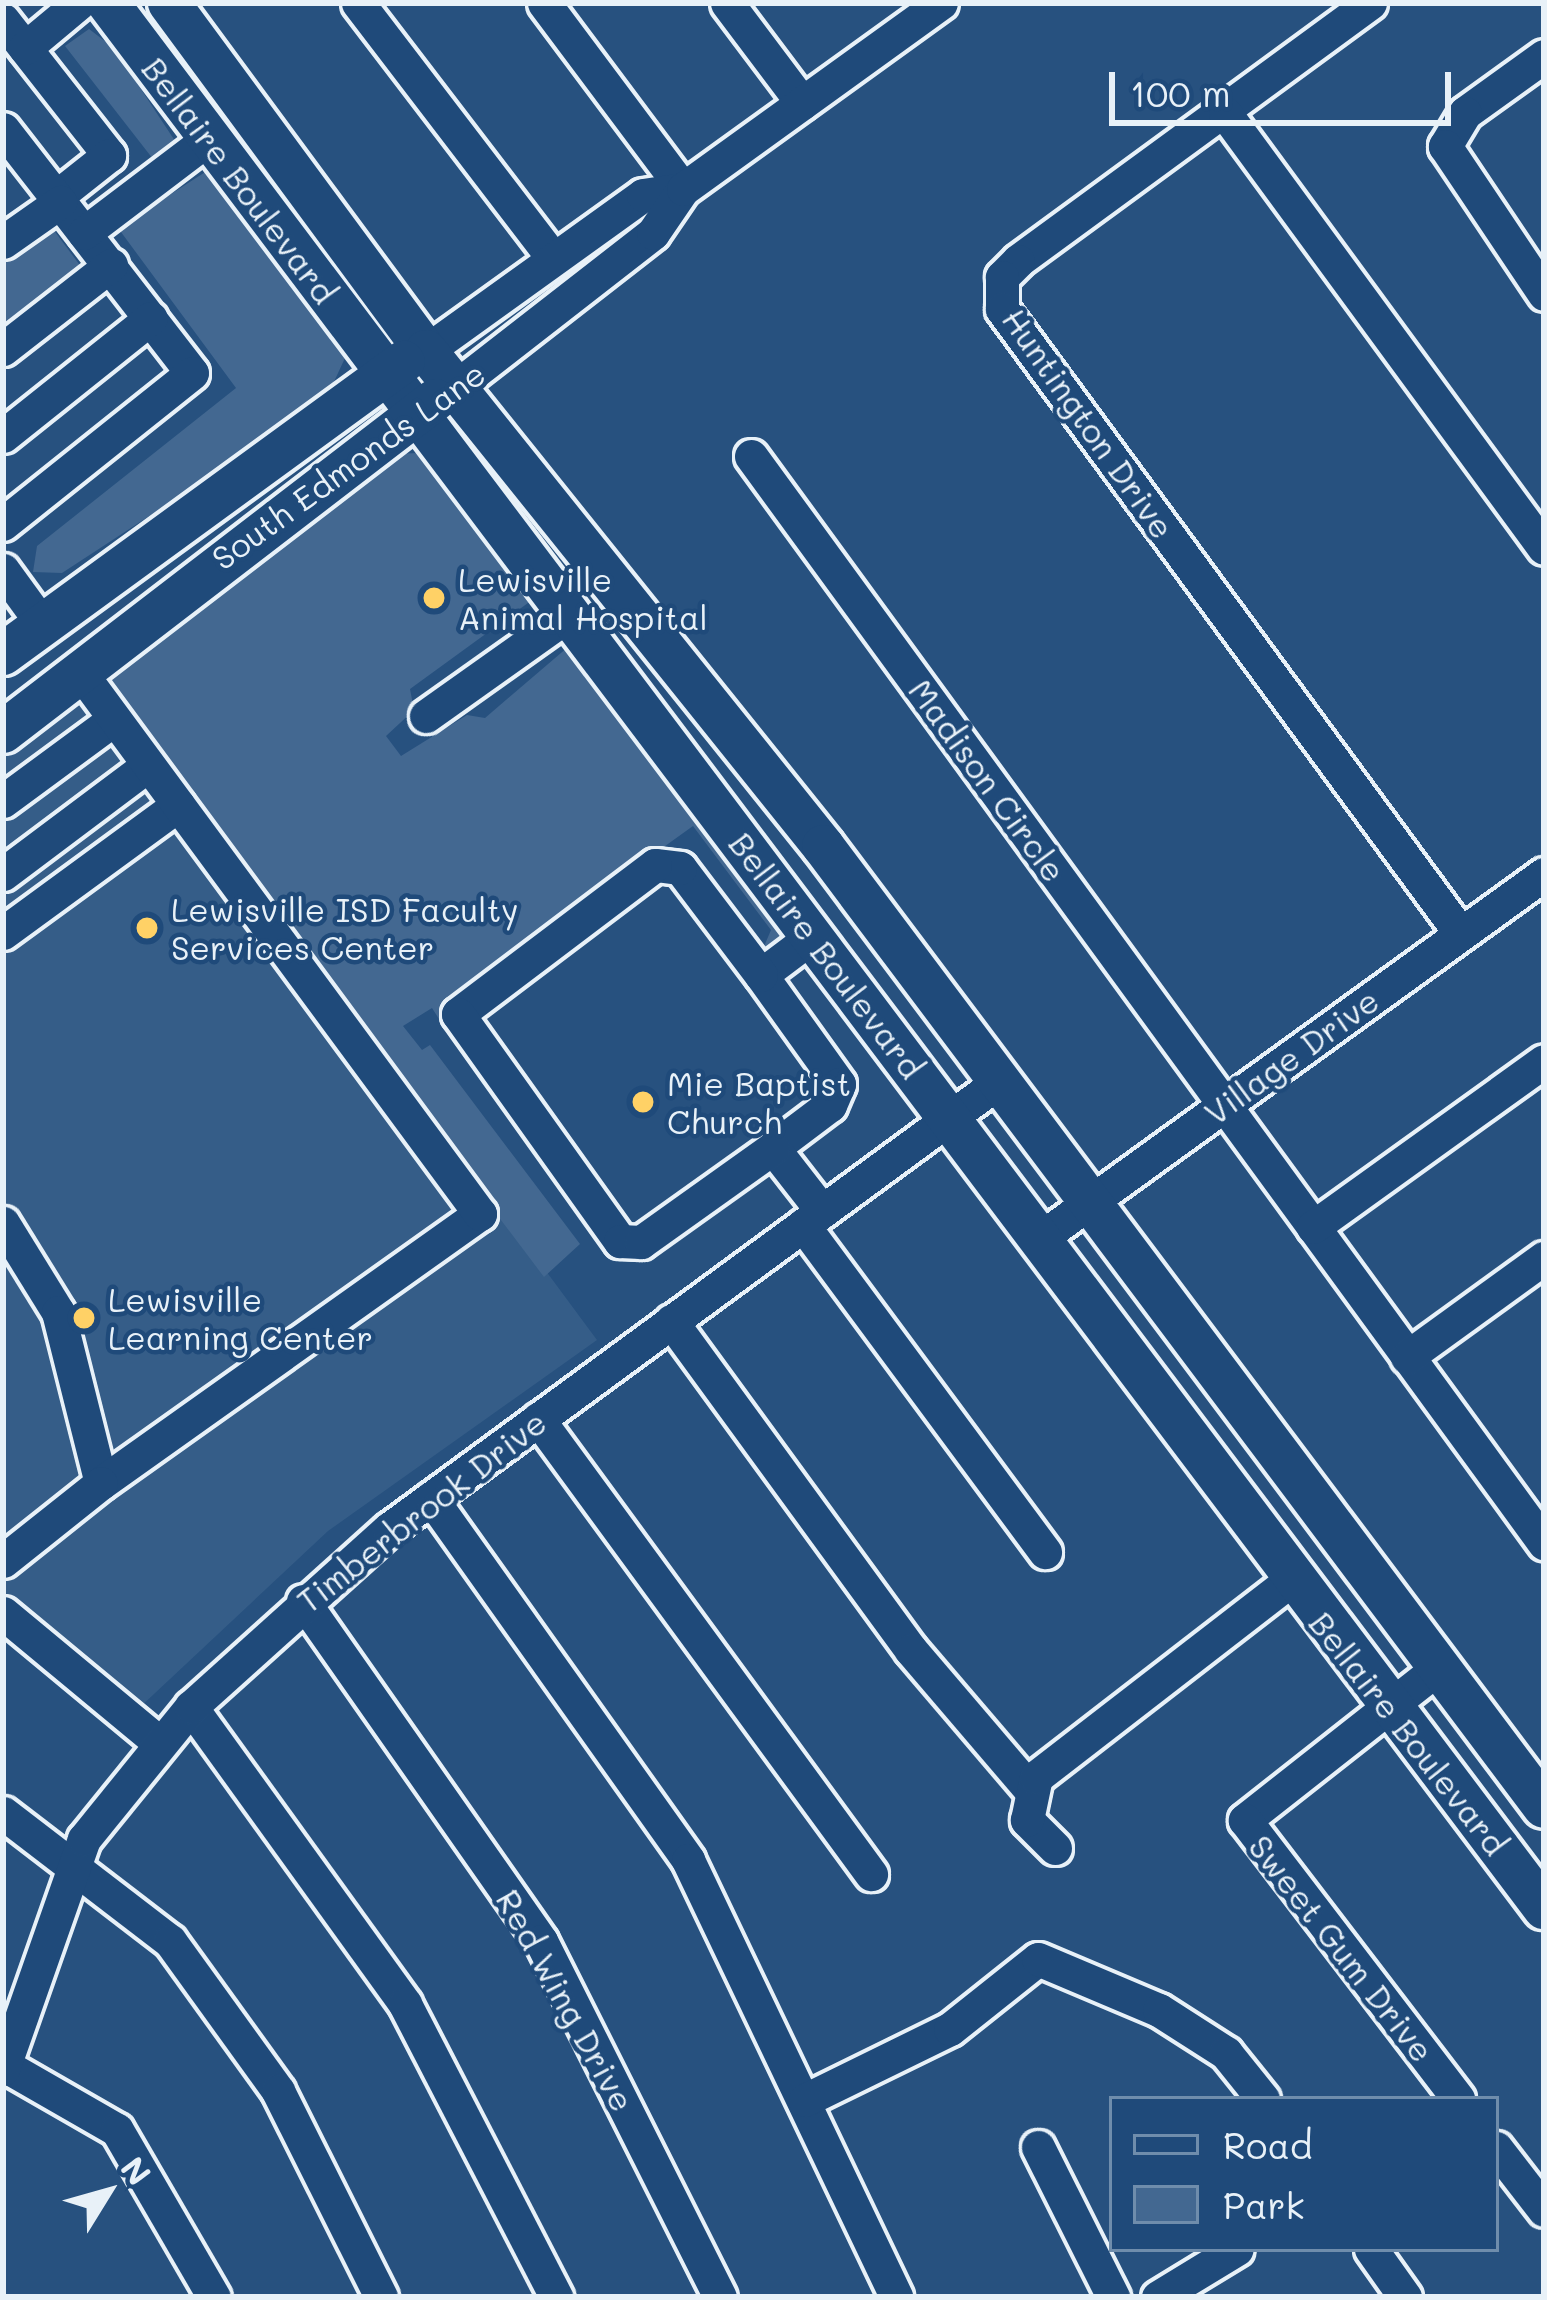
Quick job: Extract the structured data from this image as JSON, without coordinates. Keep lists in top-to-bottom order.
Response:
{
  "streets": {
    "main road": ["Bellaire Boulevard", "South Edmonds Lane"],
    "street": [
      "Huntington Drive",
      "Madison Circle",
      "Village Drive",
      "Timberbrook Drive",
      "Sweet Gum Drive",
      "Red Wing Drive"
    ]
  },
  "crossings": [
    ["Bellaire Boulevard", "South Edmonds Lane"],
    ["Bellaire Boulevard", "Village Drive"],
    ["Bellaire Boulevard", "Timberbrook Drive"],
    ["Bellaire Boulevard", "Sweet Gum Drive"],
    ["Huntington Drive", "Village Drive"],
    ["Madison Circle", "Village Drive"],
    ["Timberbrook Drive", "Red Wing Drive"]
  ],
  "places": [
    "Lewisville Animal Hospital",
    "Lewisville ISD Faculty Services Center",
    "Mie Baptist Church",
    "Lewisville Learning Center"
  ],
  "legend": ["Road", "Park"],
  "scale_bar": "100 m",
  "north": "top right"
}
